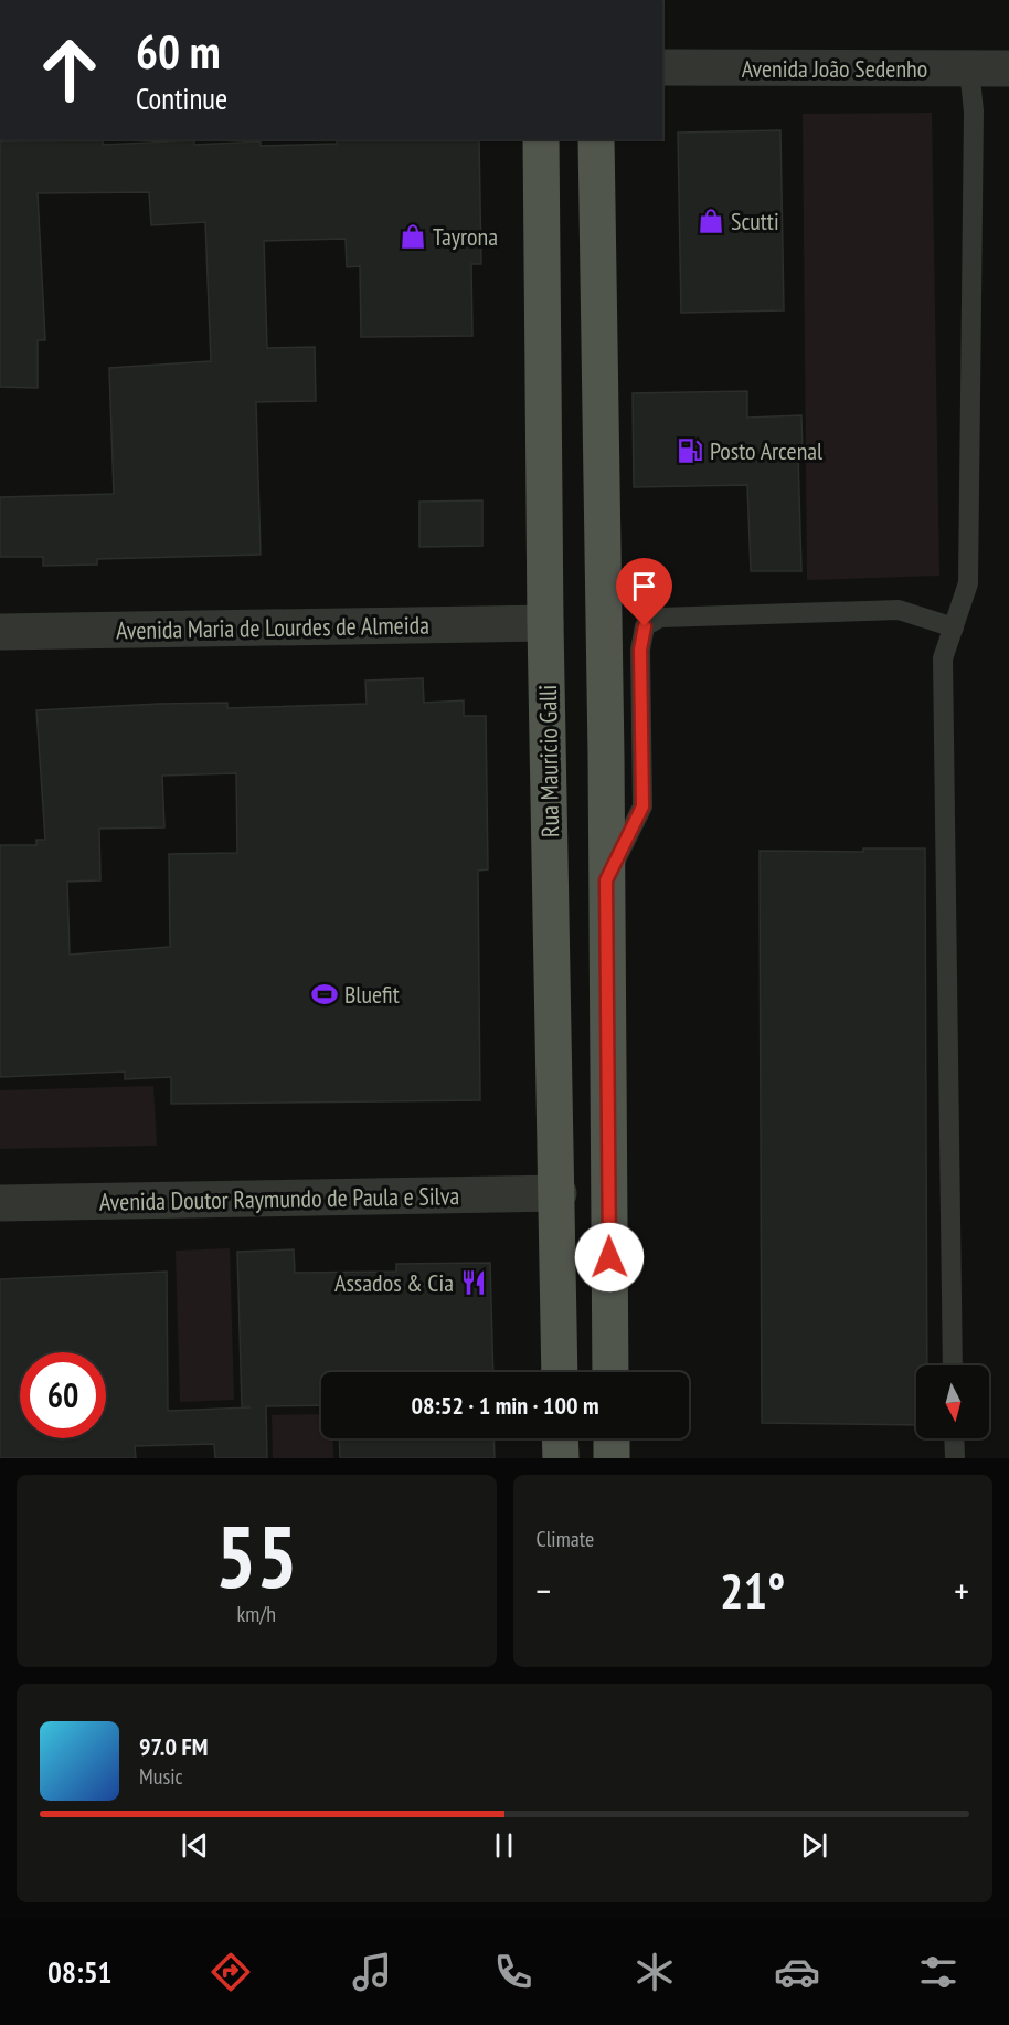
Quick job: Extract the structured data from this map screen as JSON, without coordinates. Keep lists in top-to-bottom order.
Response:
{
  "streets": {
    "main road": ["Rua Mauricio Galli"],
    "street": ["Avenida João Sedenho", "Avenida Maria de Lourdes de Almeida", "Avenida Doutor Raymundo de Paula e Silva"]
  },
  "crossings": [
    ["Avenida Maria de Lourdes de Almeida", "Rua Mauricio Galli"],
    ["Rua Mauricio Galli", "Avenida Doutor Raymundo de Paula e Silva"]
  ],
  "places": {
    "shop": ["Scutti", "Tayrona"],
    "fuel station": ["Posto Arcenal"],
    "sports": ["Bluefit"],
    "restaurant": ["Assados & Cia"]
  },
  "north": "bottom",
  "page": {
    "turn": ["60 m", "Continue"],
    "limit": "60",
    "trip": "08:52 · 1 min · 100 m",
    "tile": [
      ["55", "km/h"],
      "Climate"
    ],
    "heat": ["−", "21°", "+"],
    "song": ["97.0 FM", "Music"],
    "tabs": "08:51"
  }
}
